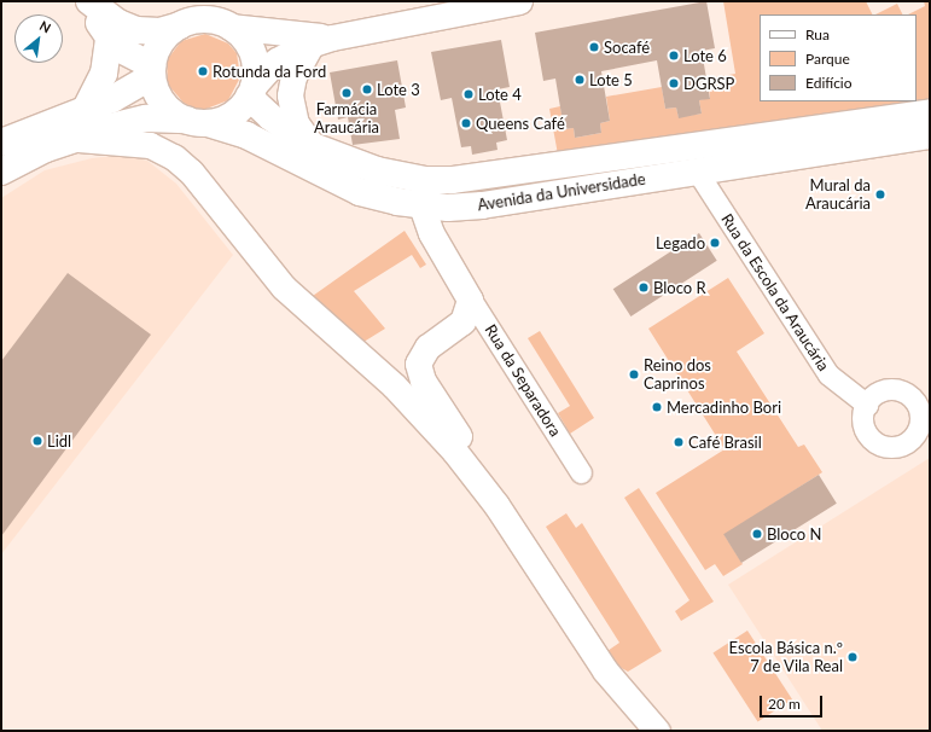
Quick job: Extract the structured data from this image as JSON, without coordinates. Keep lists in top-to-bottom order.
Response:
{
  "streets": {
    "main road": ["Avenida da Universidade"],
    "street": ["Rua da Escola da Araucária", "Rua da Separadora"]
  },
  "crossings": [
    ["Avenida da Universidade", "Rua da Escola da Araucária"],
    ["Avenida da Universidade", "Rua da Separadora"]
  ],
  "places": [
    "Socafé",
    "Lote 6",
    "Rotunda da Ford",
    "Lote 5",
    "DGRSP",
    "Lote 3",
    "Farmácia Araucária",
    "Lote 4",
    "Queens Café",
    "Mural da Araucária",
    "Legado",
    "Bloco R",
    "Reino dos Caprinos",
    "Mercadinho Bori",
    "Lidl",
    "Café Brasil",
    "Bloco N",
    "Escola Básica n.º 7 de Vila Real"
  ],
  "legend": ["Rua", "Parque", "Edifício"],
  "scale_bar": "20 m",
  "north": "top right"
}
